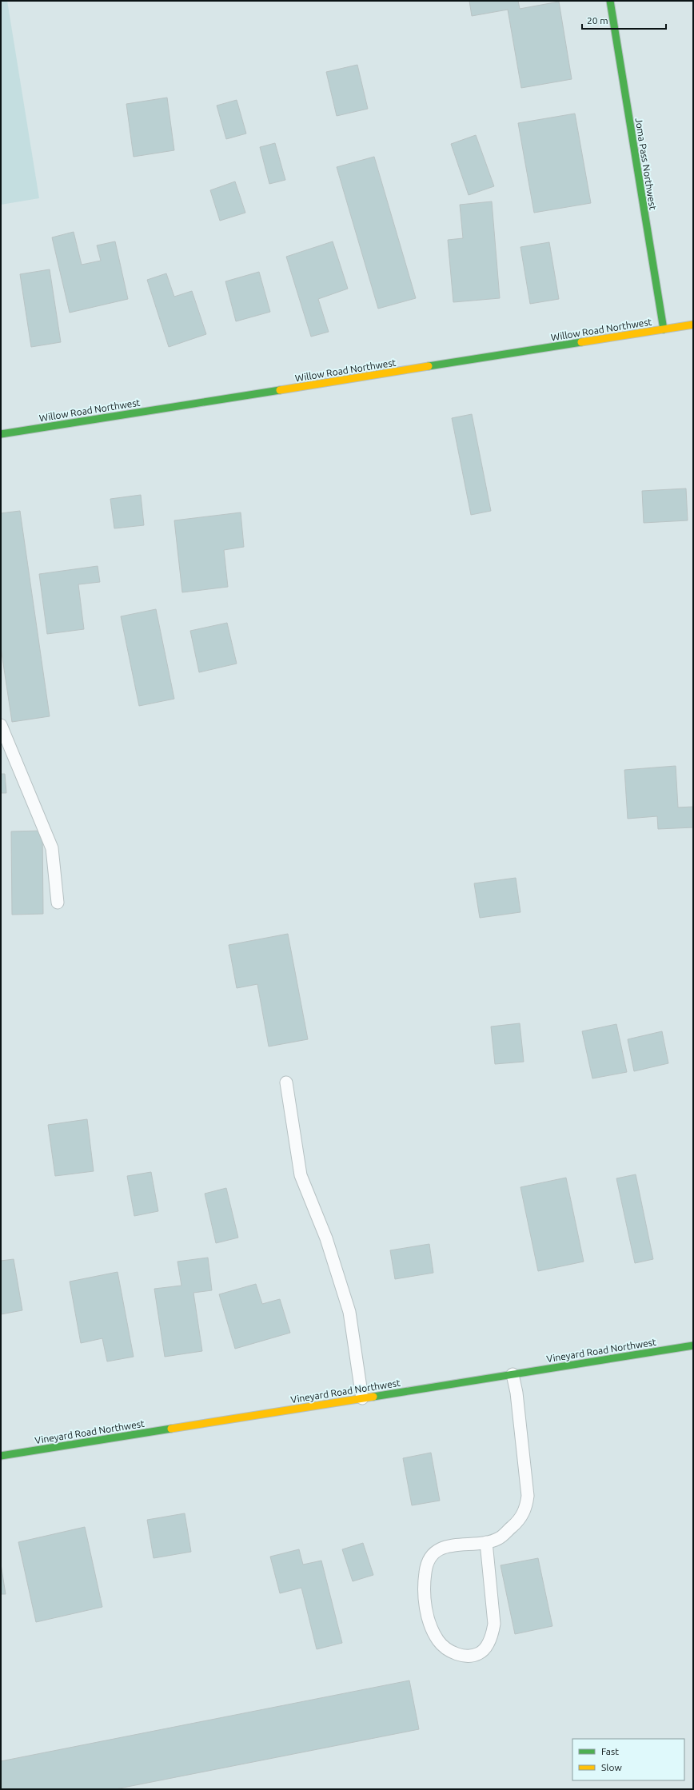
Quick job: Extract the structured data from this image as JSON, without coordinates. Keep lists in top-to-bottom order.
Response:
{
  "streets": {
    "street": ["Joma Pass Northwest", "Willow Road Northwest", "Vineyard Road Northwest"]
  },
  "crossings": [
    ["Joma Pass Northwest", "Willow Road Northwest"]
  ],
  "legend": ["Fast", "Slow"],
  "scale_bar": "20 m"
}
